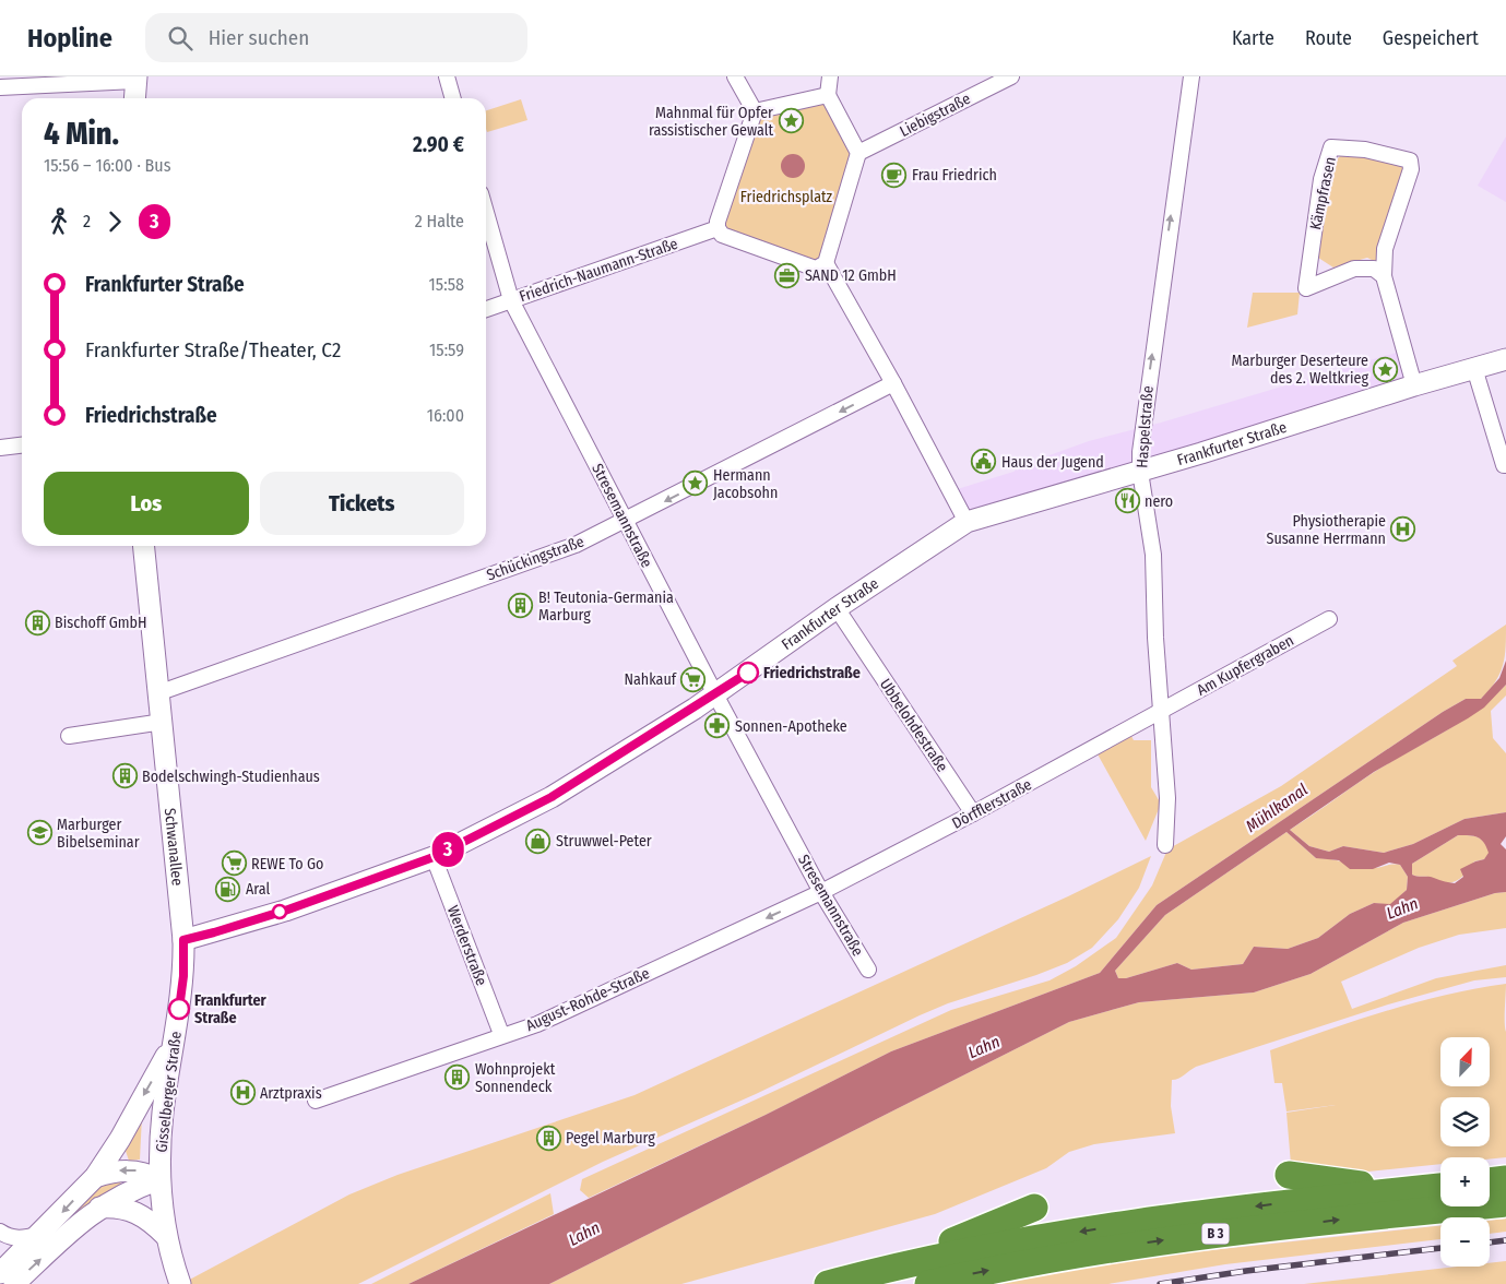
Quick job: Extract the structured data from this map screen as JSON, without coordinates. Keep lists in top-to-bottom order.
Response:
{
  "streets": {
    "highway": ["B 3"],
    "street": [
      "Liebigstraße",
      "Kämpfrasen",
      "Friedrich-Naumann-Straße",
      "Haspelstraße",
      "Frankfurter Straße",
      "Stresemannstraße",
      "Schückingstraße",
      "Am Kupfergraben",
      "Ubbelohdestraße",
      "Dörfflerstraße",
      "Schwanallee",
      "Werderstraße",
      "August-Rohde-Straße",
      "Gisselberger Straße"
    ]
  },
  "crossings": [
    ["Kämpfrasen", "Frankfurter Straße"],
    ["Friedrich-Naumann-Straße", "Stresemannstraße"],
    ["Haspelstraße", "Frankfurter Straße"],
    ["Haspelstraße", "Am Kupfergraben"],
    ["Haspelstraße", "Dörfflerstraße"],
    ["Frankfurter Straße", "Stresemannstraße"],
    ["Frankfurter Straße", "Ubbelohdestraße"],
    ["Frankfurter Straße", "Schwanallee"],
    ["Frankfurter Straße", "Werderstraße"],
    ["Frankfurter Straße", "Gisselberger Straße"],
    ["Stresemannstraße", "Schückingstraße"],
    ["Stresemannstraße", "Dörfflerstraße"],
    ["Stresemannstraße", "August-Rohde-Straße"],
    ["Schückingstraße", "Schwanallee"],
    ["Am Kupfergraben", "Dörfflerstraße"],
    ["Ubbelohdestraße", "Dörfflerstraße"],
    ["Dörfflerstraße", "August-Rohde-Straße"],
    ["Schwanallee", "Gisselberger Straße"],
    ["Werderstraße", "August-Rohde-Straße"]
  ],
  "one_way": ["Haspelstraße", "Schückingstraße", "August-Rohde-Straße"],
  "water": ["Mühlkanal", "Lahn"],
  "parks": ["Friedrichsplatz"],
  "places": {
    "place": ["Mahnmal für Opfer rassistischer Gewalt", "Marburger Deserteure des 2. Weltkrieg", "Hermann Jacobsohn"],
    "cafe": ["Frau Friedrich"],
    "office": ["SAND 12 GmbH"],
    "public building": ["Haus der Jugend"],
    "restaurant": ["nero"],
    "hospital": ["Physiotherapie Susanne Herrmann", "Arztpraxis"],
    "building": [
      "B! Teutonia-Germania Marburg",
      "Bischoff GmbH",
      "Bodelschwingh-Studienhaus",
      "Wohnprojekt Sonnendeck",
      "Pegel Marburg"
    ],
    "other": ["Friedrichstraße", "Frankfurter Straße"],
    "supermarket": ["Nahkauf", "REWE To Go"],
    "pharmacy": ["Sonnen-Apotheke"],
    "school or university": ["Marburger Bibelseminar"],
    "shop": ["Struwwel-Peter"],
    "fuel station": ["Aral"]
  },
  "lines": ["bus line 3"],
  "north": "top right",
  "page": {
    "header": "Hopline",
    "search": "Hier suchen",
    "nav": ["Karte", "Route", "Gespeichert"],
    "on_map": "3",
    "heading": ["4 Min.", "15:56 – 16:00 · Bus", "2.90 €"],
    "legs": ["2", "3", "2 Halte"],
    "list": [
      {
        "name": "Frankfurter Straße",
        "value": "15:58"
      },
      {
        "name": "Frankfurter Straße/Theater, C2",
        "value": "15:59"
      },
      {
        "name": "Friedrichstraße",
        "value": "16:00"
      }
    ],
    "buttons": ["Los", "Tickets"],
    "map_buttons": ["+", "−"]
  }
}
